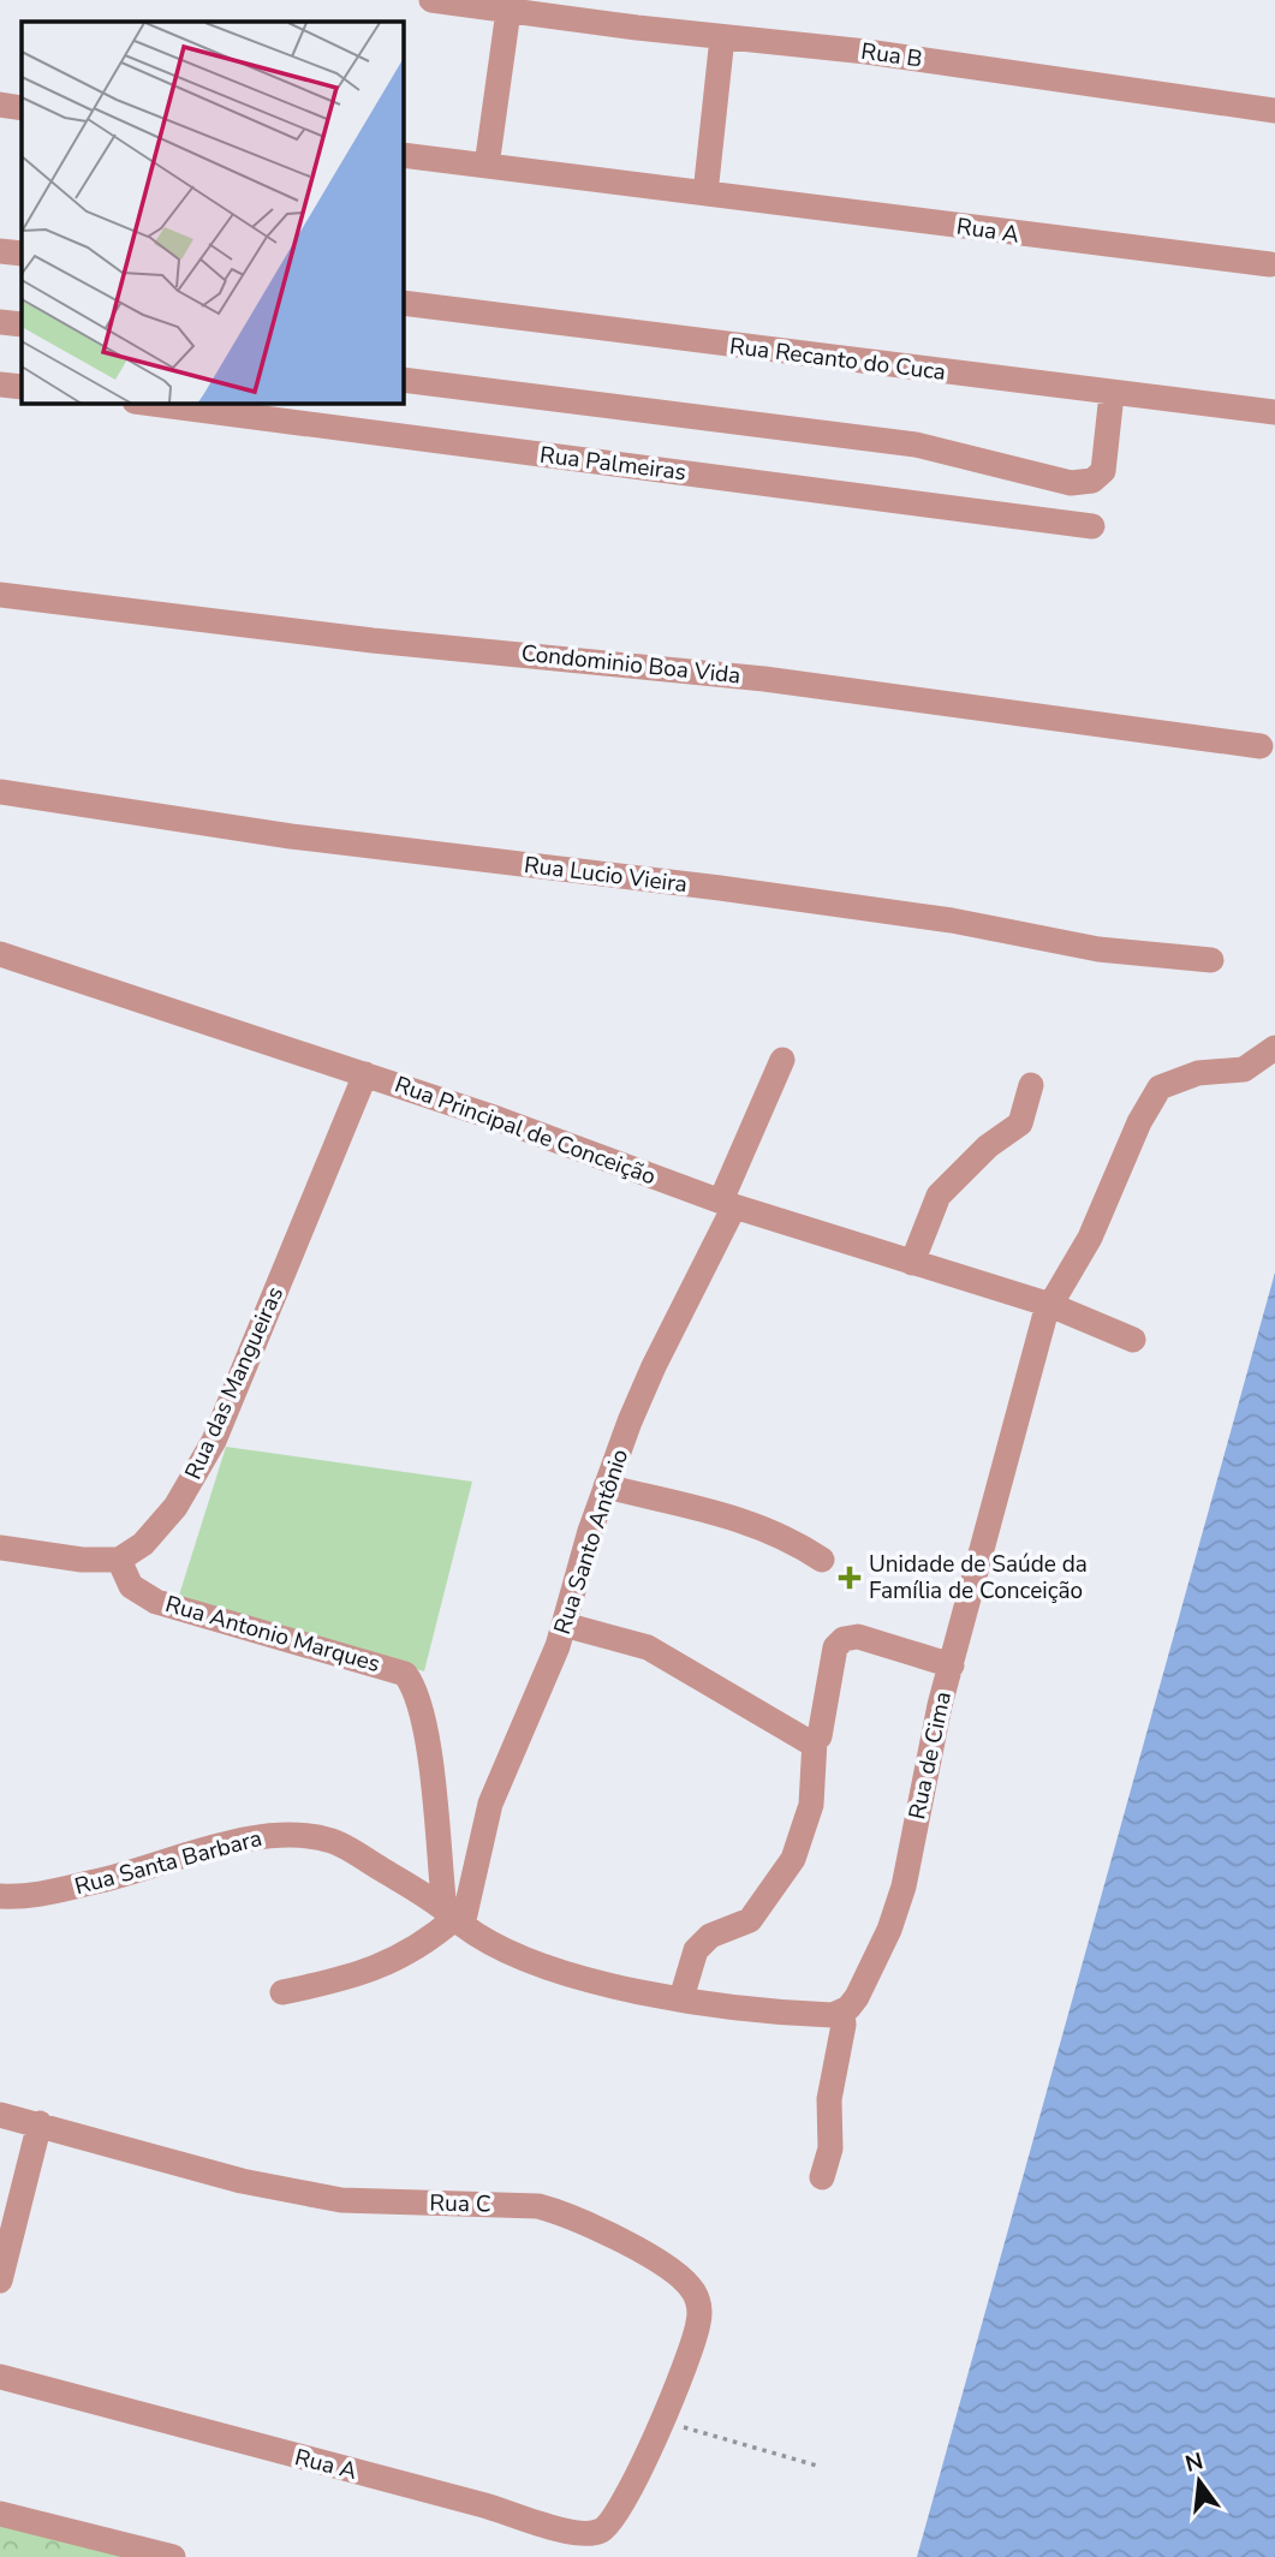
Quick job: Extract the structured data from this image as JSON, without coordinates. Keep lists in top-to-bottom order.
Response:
{
  "streets": {
    "street": [
      "Rua B",
      "Rua A",
      "Rua Recanto do Cuca",
      "Rua Palmeiras",
      "Condominio Boa Vida",
      "Rua Lucio Vieira",
      "Rua Principal de Conceição",
      "Rua das Mangueiras",
      "Rua Santo Antônio",
      "Rua Antonio Marques",
      "Rua de Cima",
      "Rua Santa Barbara",
      "Rua C"
    ]
  },
  "crossings": [
    ["Rua A", "Rua C"],
    ["Rua Principal de Conceição", "Rua das Mangueiras"],
    ["Rua Principal de Conceição", "Rua Santo Antônio"],
    ["Rua Principal de Conceição", "Rua de Cima"],
    ["Rua das Mangueiras", "Rua Antonio Marques"],
    ["Rua Santo Antônio", "Rua Antonio Marques"],
    ["Rua Santo Antônio", "Rua Santa Barbara"],
    ["Rua Antonio Marques", "Rua Santa Barbara"]
  ],
  "places": {
    "health": ["Unidade de Saúde da Família de Conceição"]
  },
  "north": "top"
}
